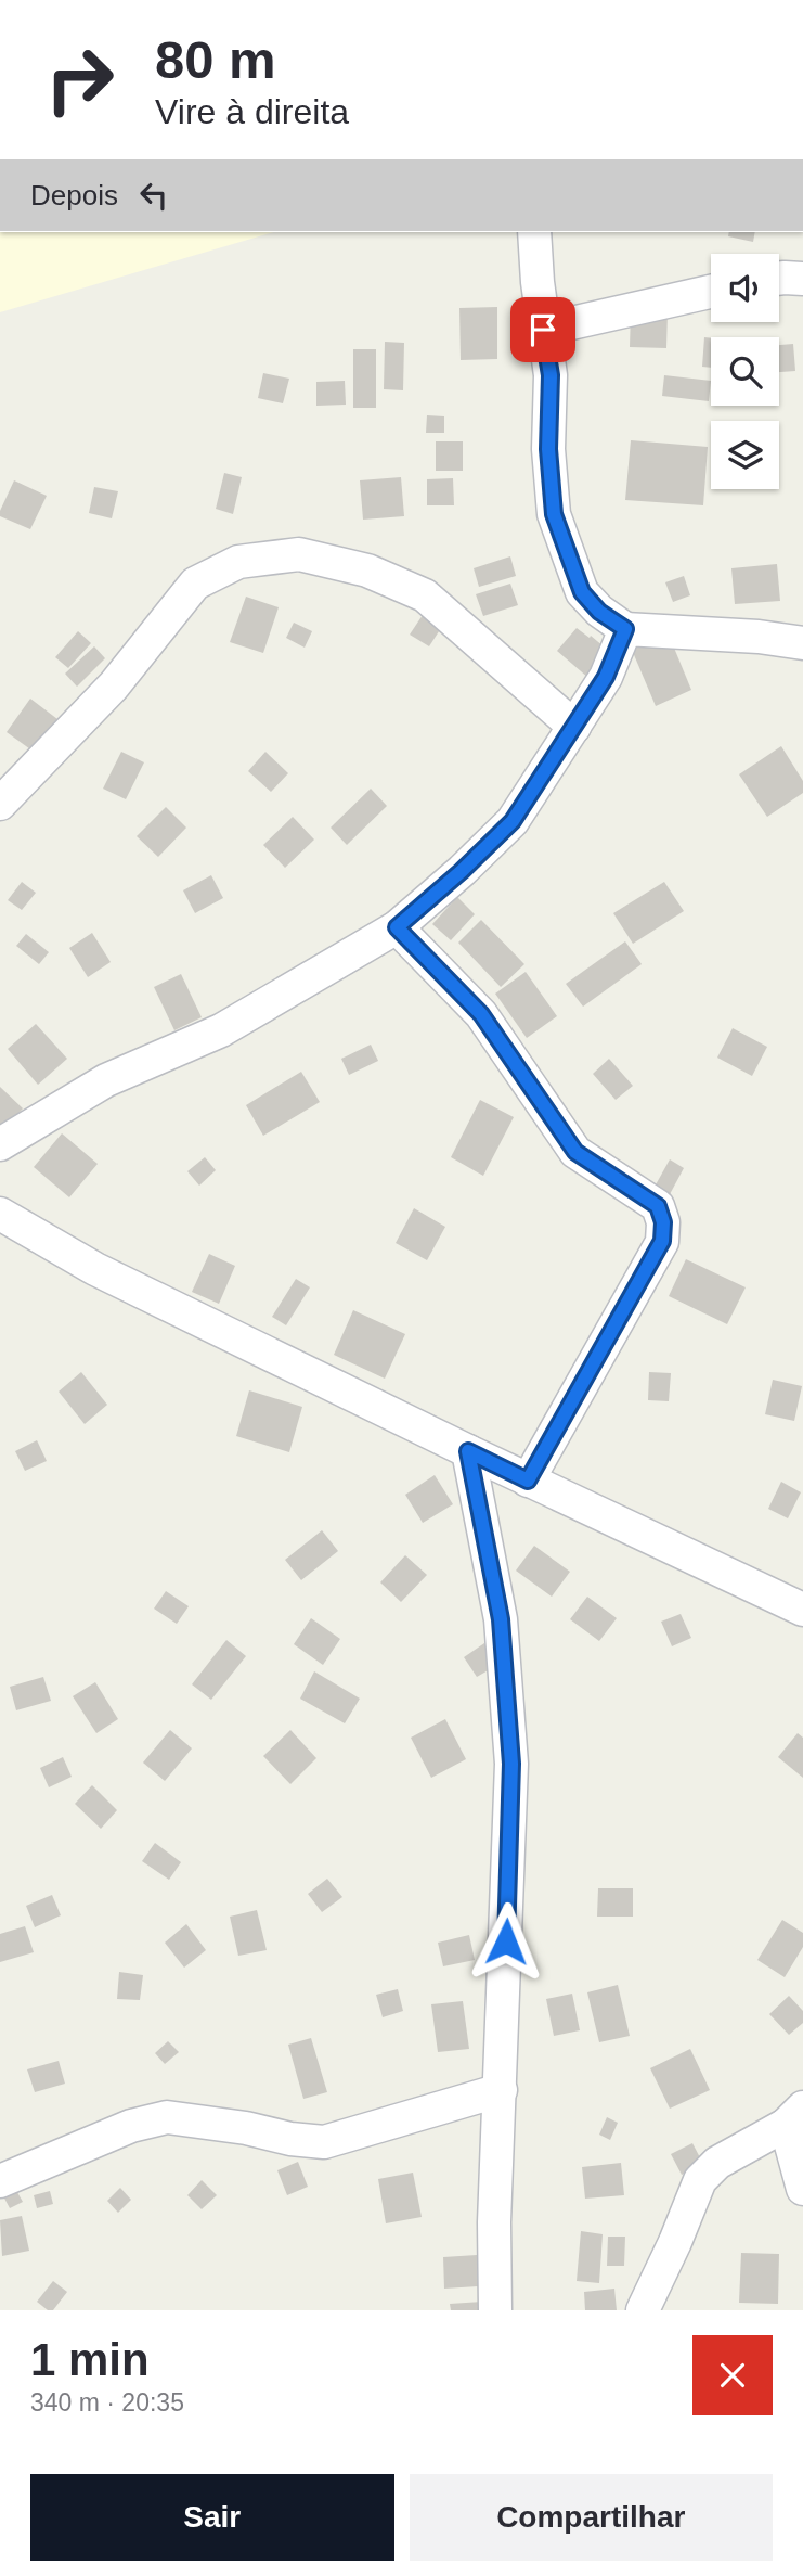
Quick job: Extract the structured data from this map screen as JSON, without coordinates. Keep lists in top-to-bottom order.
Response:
{
  "page": {
    "turn": ["80 m", "Vire à direita"],
    "then": "Depois",
    "heading": ["1 min", "340 m · 20:35"],
    "buttons": ["Sair", "Compartilhar"]
  }
}
